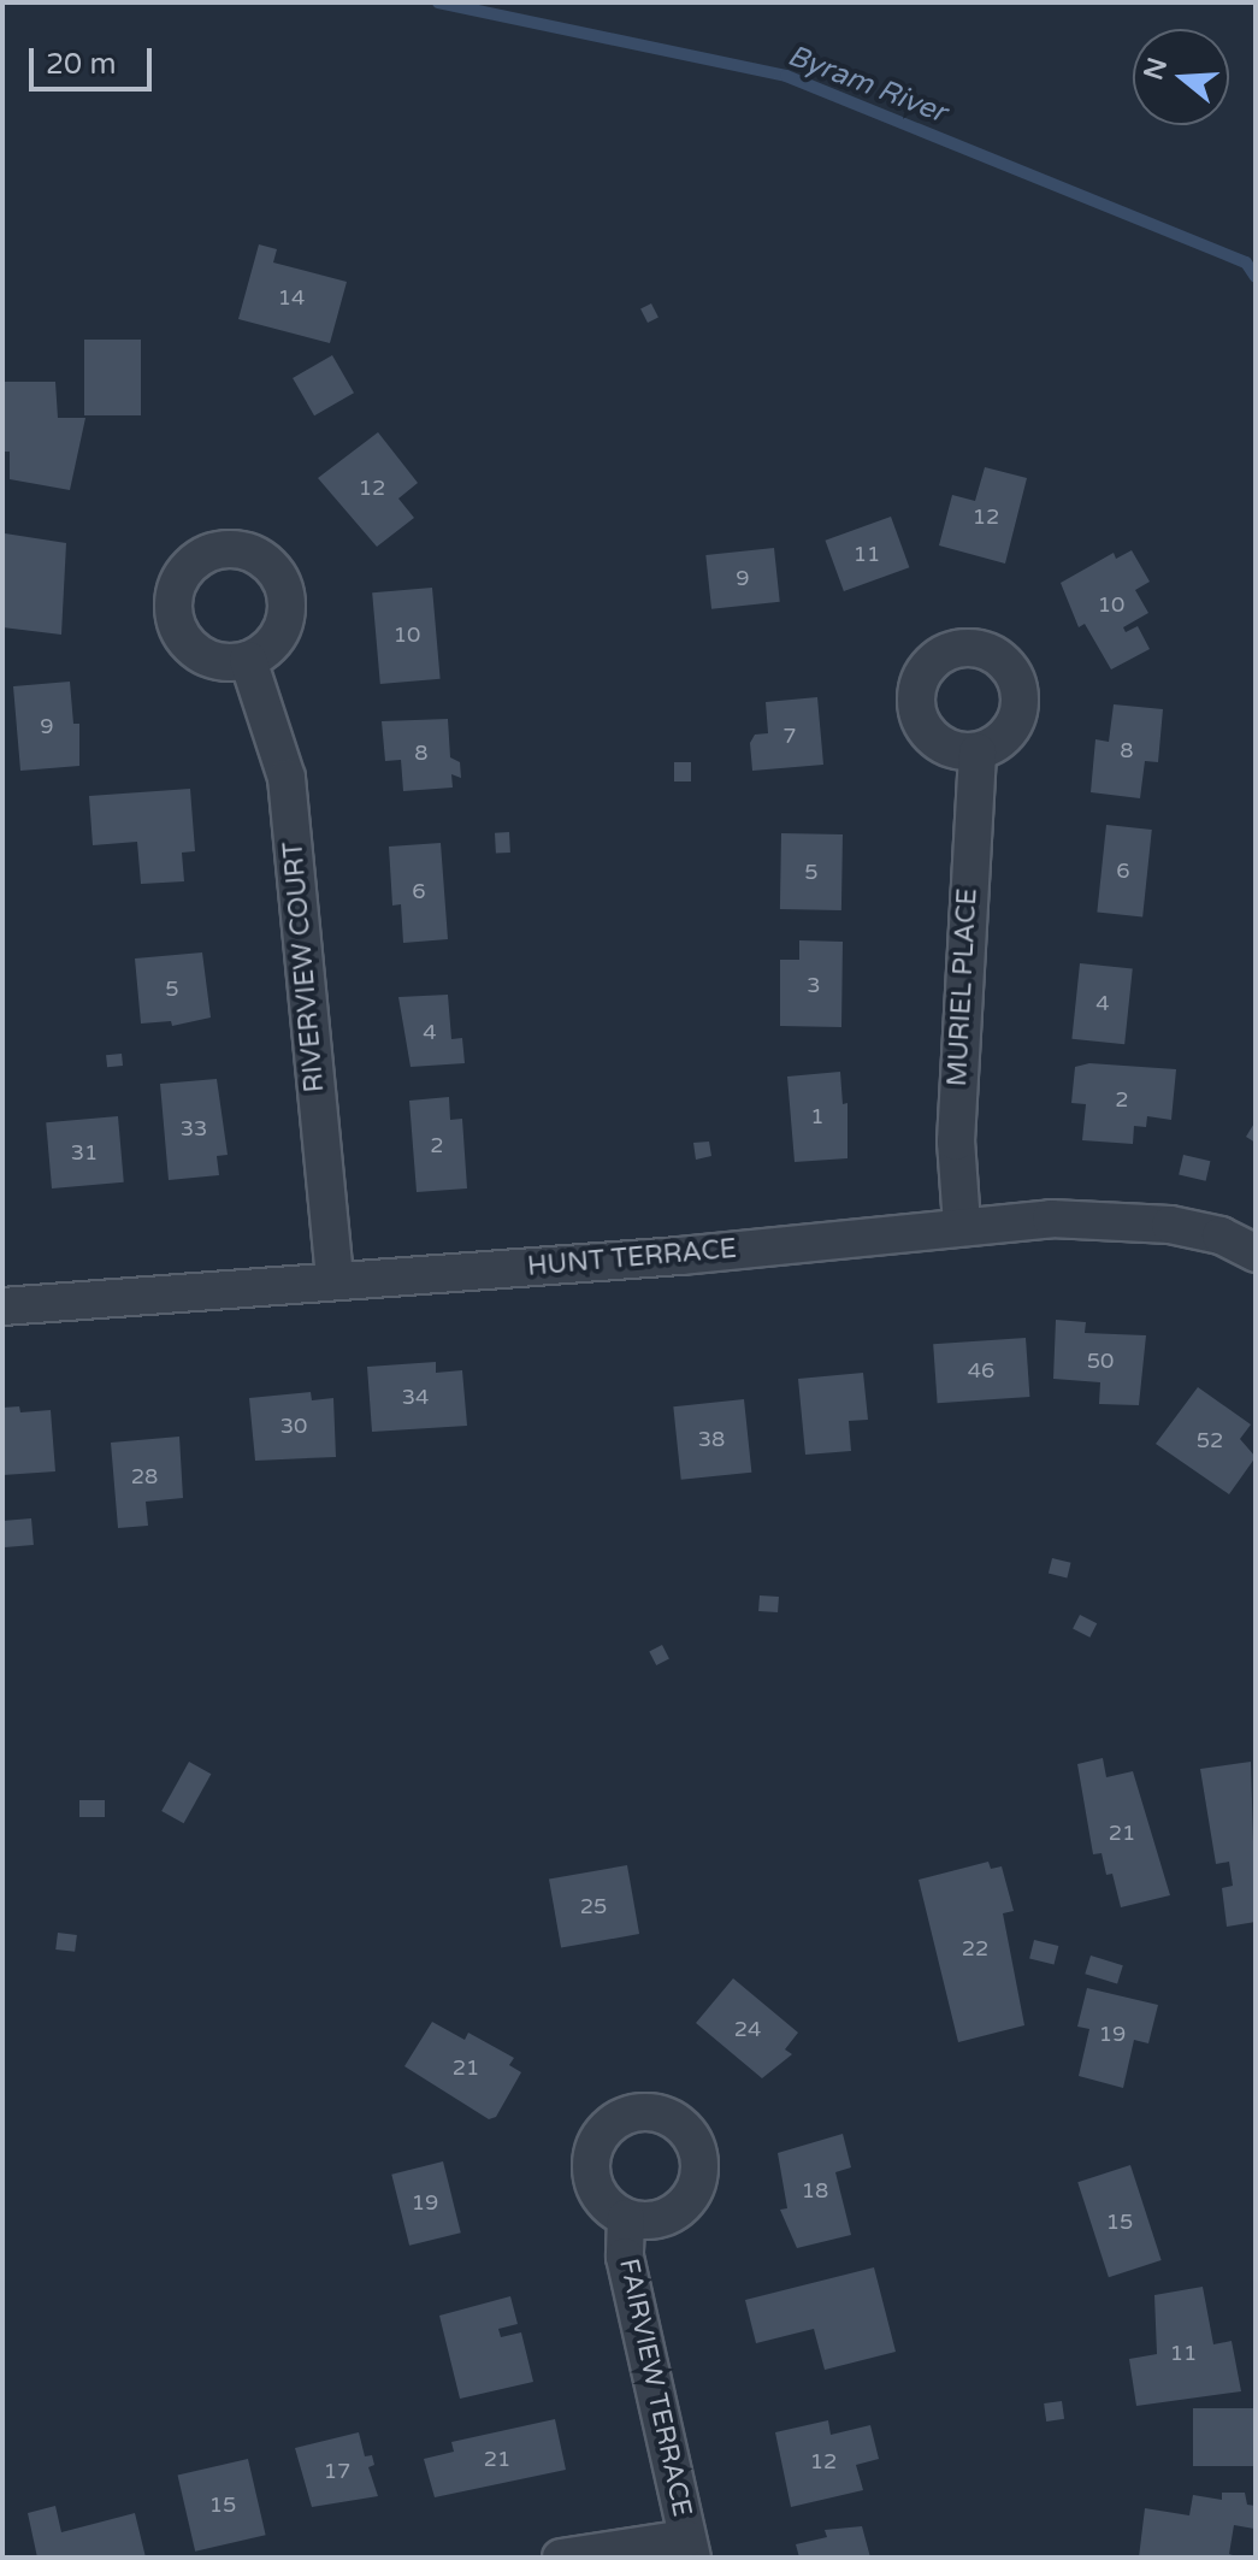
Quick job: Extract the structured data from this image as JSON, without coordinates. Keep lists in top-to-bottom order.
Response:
{
  "streets": {
    "street": [
      "RIVERVIEW COURT",
      "MURIEL PLACE",
      "HUNT TERRACE",
      "FAIRVIEW TERRACE"
    ]
  },
  "crossings": [
    ["RIVERVIEW COURT", "HUNT TERRACE"],
    ["MURIEL PLACE", "HUNT TERRACE"]
  ],
  "water": ["Byram River"],
  "house_numbers": [
    "14",
    "12",
    "12",
    "11",
    "9",
    "10",
    "10",
    "9",
    "7",
    "8",
    "8",
    "6",
    "5",
    "6",
    "3",
    "5",
    "4",
    "4",
    "2",
    "1",
    "33",
    "2",
    "31",
    "50",
    "46",
    "34",
    "30",
    "38",
    "52",
    "28",
    "21",
    "25",
    "22",
    "24",
    "19",
    "21",
    "18",
    "19",
    "15",
    "11",
    "21",
    "12",
    "17",
    "15"
  ],
  "scale_bar": "20 m",
  "north": "left"
}
